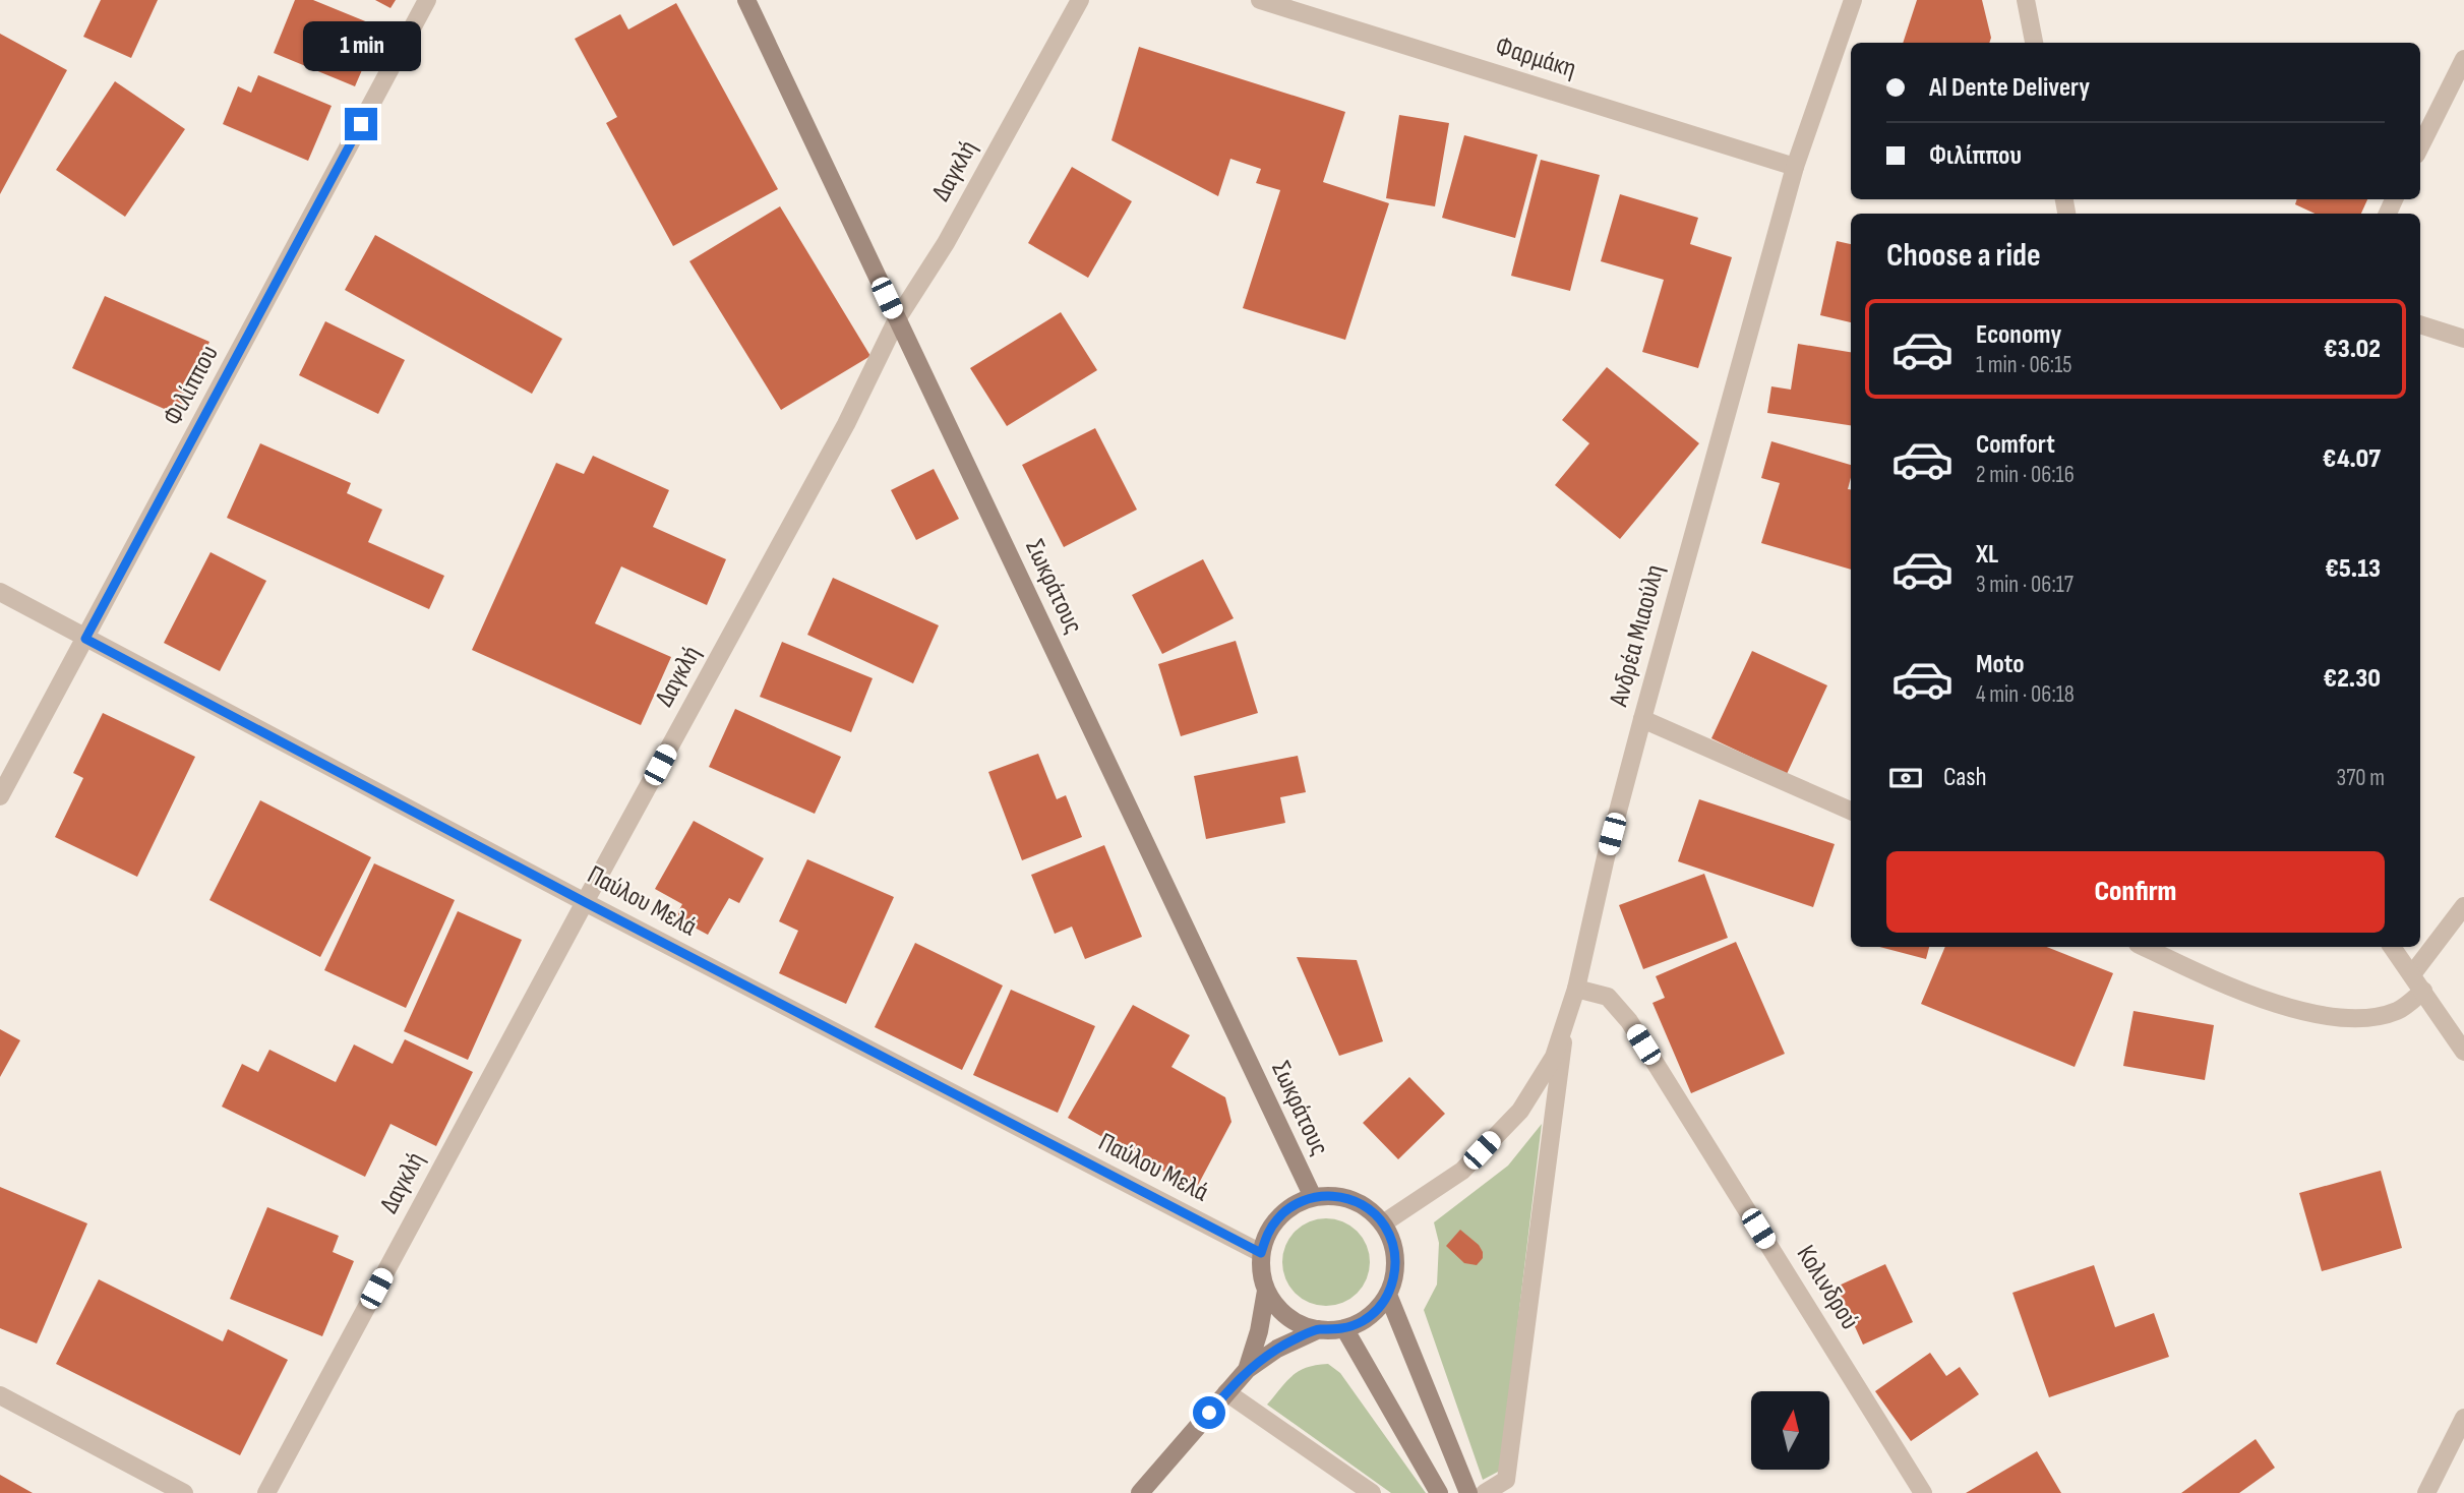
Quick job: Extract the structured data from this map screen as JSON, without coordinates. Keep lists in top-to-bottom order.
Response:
{
  "streets": {
    "main road": ["Σωκράτους"],
    "street": [
      "Φαρμάκη",
      "Δαγκλή",
      "Φιλίππου",
      "Ανδρέα Μιαούλη",
      "Παύλου Μελά",
      "Κολινδρού"
    ]
  },
  "crossings": [
    ["Φαρμάκη", "Ανδρέα Μιαούλη"],
    ["Δαγκλή", "Σωκράτους"],
    ["Δαγκλή", "Παύλου Μελά"],
    ["Φιλίππου", "Παύλου Μελά"],
    ["Σωκράτους", "Ανδρέα Μιαούλη"],
    ["Σωκράτους", "Παύλου Μελά"],
    ["Ανδρέα Μιαούλη", "Παύλου Μελά"],
    ["Ανδρέα Μιαούλη", "Κολινδρού"]
  ],
  "north": "top",
  "page": {
    "bubble": "1 min",
    "banner": ["Al Dente Delivery", "Φιλίππου"],
    "heading": "Choose a ride",
    "list": [
      {
        "name": "Economy",
        "note": "1 min · 06:15",
        "value": "€3.02"
      },
      {
        "name": "Comfort",
        "note": "2 min · 06:16",
        "value": "€4.07"
      },
      {
        "name": "XL",
        "note": "3 min · 06:17",
        "value": "€5.13"
      },
      {
        "name": "Moto",
        "note": "4 min · 06:18",
        "value": "€2.30"
      }
    ],
    "pay": ["Cash", "370 m"],
    "buttons": "Confirm"
  }
}
